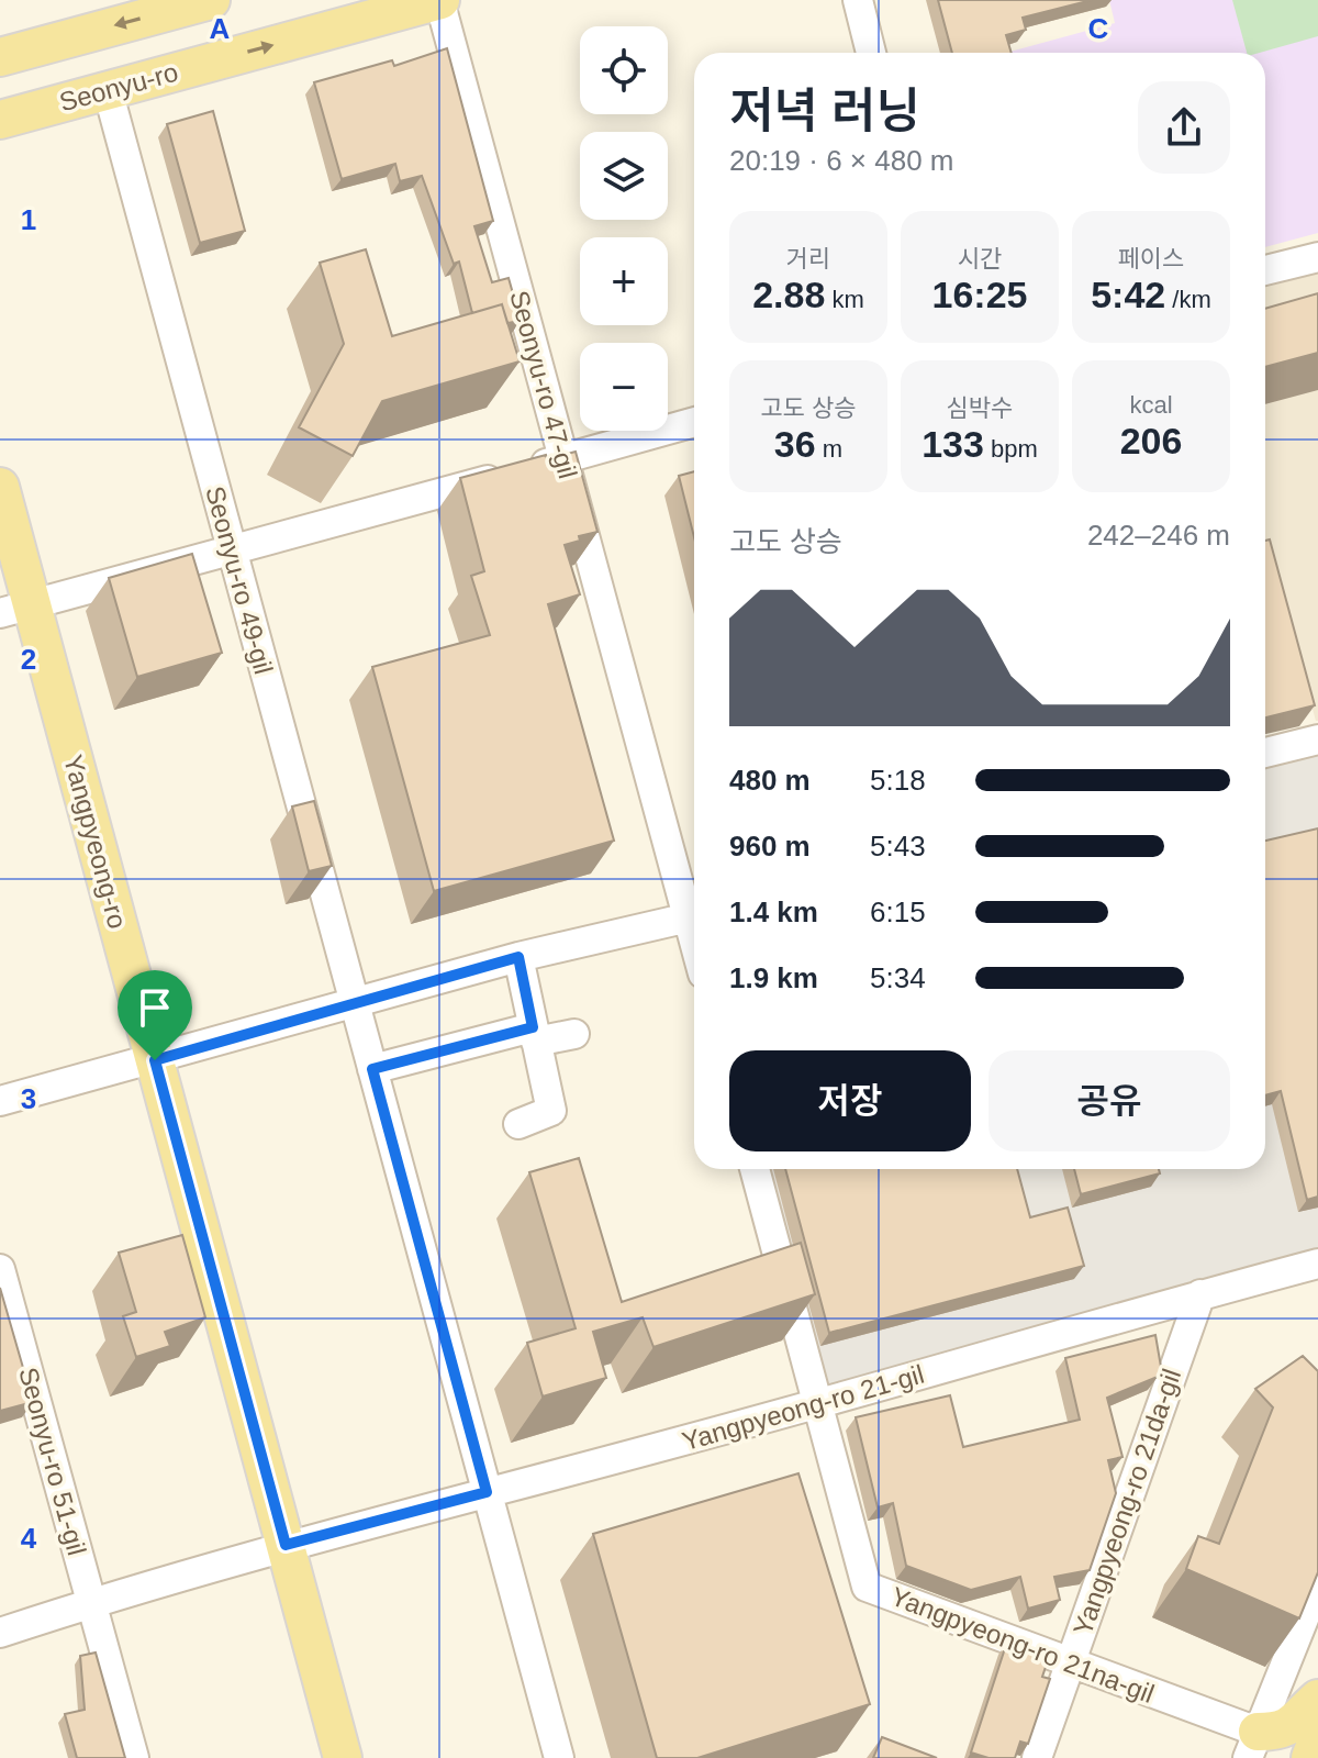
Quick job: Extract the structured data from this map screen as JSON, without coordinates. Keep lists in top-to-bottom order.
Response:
{
  "streets": {
    "main road": ["Seonyu-ro", "Yangpyeong-ro"],
    "street": [
      "Seonyu-ro 47-gil",
      "Seonyu-ro 49-gil",
      "Yangpyeong-ro 21-gil",
      "Seonyu-ro 51-gil",
      "Yangpyeong-ro 21da-gil",
      "Yangpyeong-ro 21na-gil"
    ]
  },
  "crossings": [
    ["Seonyu-ro", "Seonyu-ro 47-gil"],
    ["Seonyu-ro", "Seonyu-ro 49-gil"],
    ["Seonyu-ro 49-gil", "Yangpyeong-ro 21-gil"],
    ["Yangpyeong-ro", "Yangpyeong-ro 21-gil"],
    ["Yangpyeong-ro 21-gil", "Seonyu-ro 51-gil"],
    ["Yangpyeong-ro 21-gil", "Yangpyeong-ro 21da-gil"],
    ["Yangpyeong-ro 21-gil", "Yangpyeong-ro 21na-gil"],
    ["Yangpyeong-ro 21da-gil", "Yangpyeong-ro 21na-gil"]
  ],
  "page": {
    "map_buttons": ["+", "−"],
    "heading": ["저녁 러닝", "20:19 · 6 × 480 m"],
    "stats": [
      ["거리", "2.88 km"],
      ["시간", "16:25"],
      ["페이스", "5:42 /km"],
      ["고도 상승", "36 m"],
      ["심박수", "133 bpm"],
      ["kcal", "206"]
    ],
    "chart": ["고도 상승", "242–246 m"],
    "list": [
      {
        "name": "480 m",
        "note": "5:18"
      },
      {
        "name": "960 m",
        "note": "5:43"
      },
      {
        "name": "1.4 km",
        "note": "6:15"
      },
      {
        "name": "1.9 km",
        "note": "5:34"
      }
    ],
    "buttons": ["저장", "공유"]
  },
  "grid": {
    "columns": ["A", "C"],
    "rows": [
      "1",
      "2",
      "3",
      "4"
    ]
  }
}
